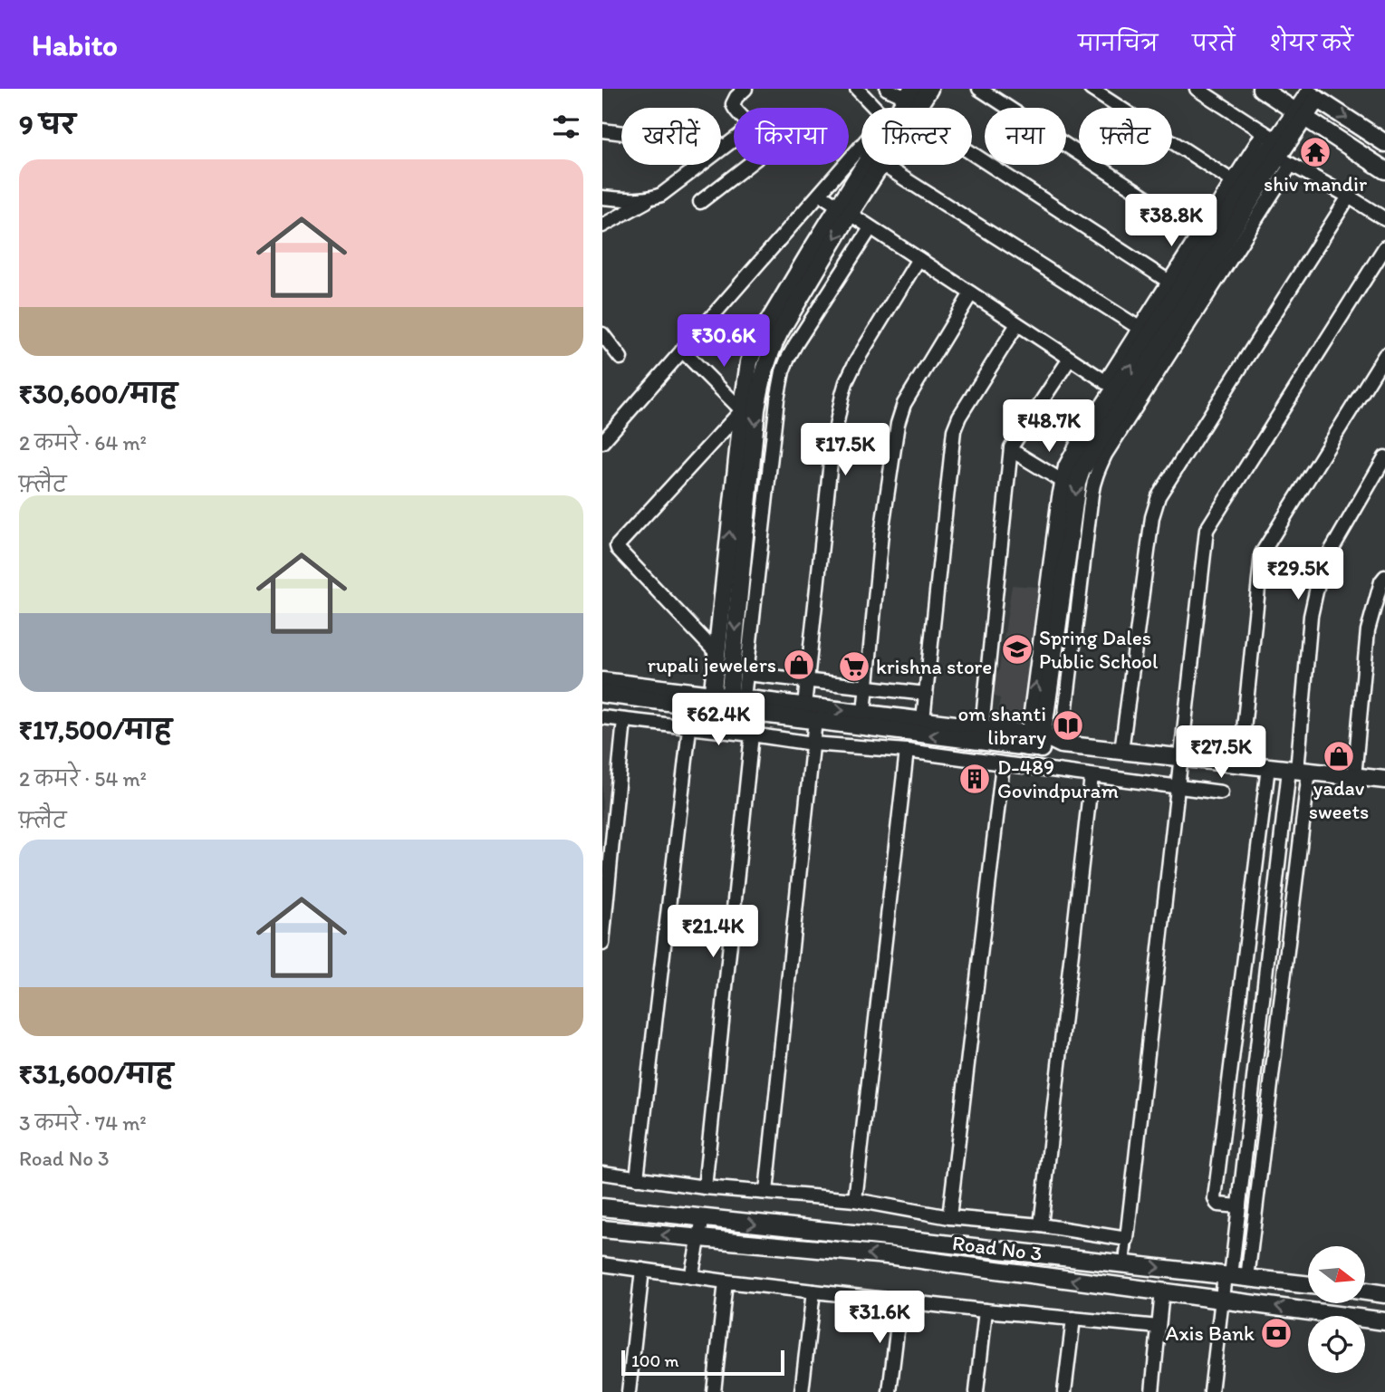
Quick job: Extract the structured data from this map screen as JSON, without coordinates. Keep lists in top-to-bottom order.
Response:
{
  "streets": {
    "street": ["Road No 3"]
  },
  "places": {
    "temple": ["shiv mandir"],
    "school or university": ["Spring Dales Public School"],
    "shop": ["rupali jewelers", "yadav sweets"],
    "supermarket": ["krishna store"],
    "library": ["om shanti library"],
    "building": ["D-489 Govindpuram"],
    "bank": ["Axis Bank"]
  },
  "scale_bar": "100 m",
  "north": "right",
  "page": {
    "header": "Habito",
    "nav": ["मानचित्र", "परतें", "शेयर करें"],
    "heading": "9 घर",
    "chip": [
      "खरीदें",
      "किराया",
      "फ़िल्टर",
      "नया",
      "फ़्लैट"
    ],
    "list": [
      {
        "name": "₹30,600/माह",
        "note": "2 कमरे · 64 m² · फ़्लैट"
      },
      {
        "name": "₹17,500/माह",
        "note": "2 कमरे · 54 m² · फ़्लैट"
      },
      {
        "name": "₹31,600/माह",
        "note": "3 कमरे · 74 m² · Road No 3"
      }
    ],
    "price": [
      "₹38.8K",
      "₹30.6K",
      "₹48.7K",
      "₹17.5K",
      "₹29.5K",
      "₹62.4K",
      "₹27.5K",
      "₹21.4K",
      "₹31.6K"
    ],
    "scale": "100 m"
  }
}
